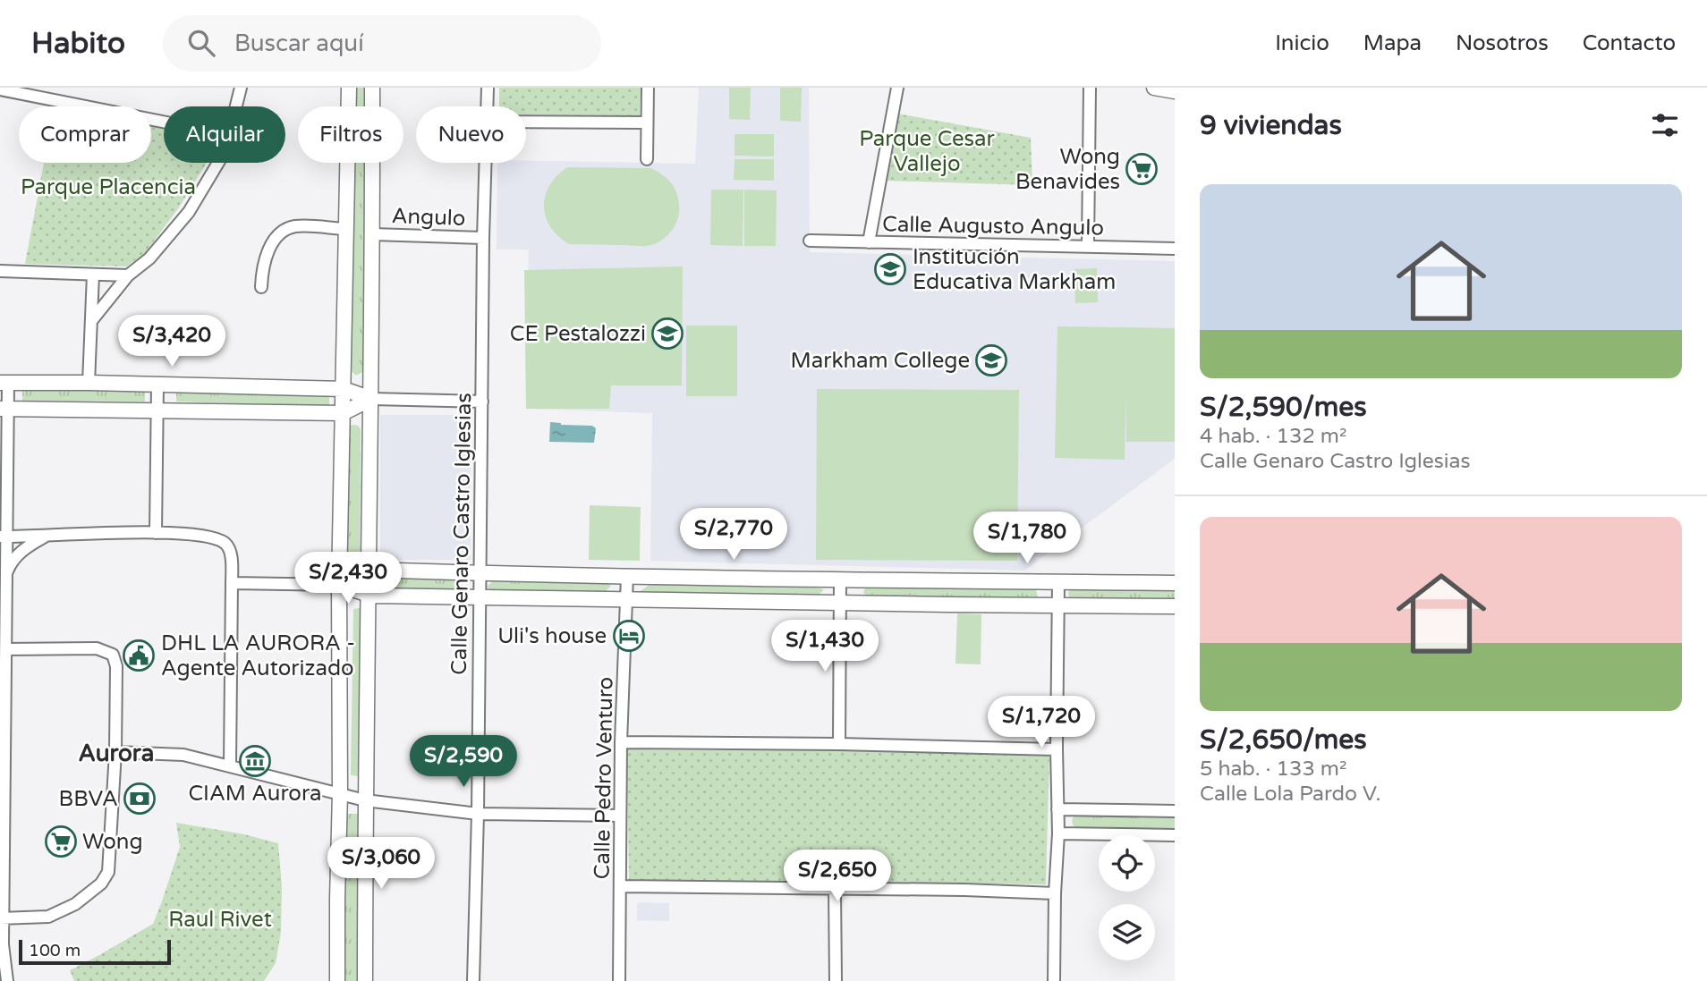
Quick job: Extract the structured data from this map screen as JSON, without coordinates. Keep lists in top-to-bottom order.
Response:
{
  "streets": {
    "street": [
      "Angulo",
      "Calle Augusto Angulo",
      "Calle Genaro Castro Iglesias",
      "Calle Pedro Venturo"
    ]
  },
  "crossings": [
    ["Angulo", "Calle Genaro Castro Iglesias"]
  ],
  "districts": ["Aurora"],
  "parks": ["Parque Cesar Vallejo", "Parque Placencia", "Raul Rivet"],
  "places": {
    "supermarket": ["Wong Benavides", "Wong"],
    "school or university": ["Institución Educativa Markham", "CE Pestalozzi", "Markham College"],
    "hotel": ["Uli's house"],
    "public building": ["DHL LA AURORA - Agente Autorizado"],
    "museum": ["CIAM Aurora"],
    "bank": ["BBVA"]
  },
  "scale_bar": "100 m",
  "page": {
    "header": "Habito",
    "search": "Buscar aquí",
    "nav": [
      "Inicio",
      "Mapa",
      "Nosotros",
      "Contacto"
    ],
    "heading": "9 viviendas",
    "chip": [
      "Comprar",
      "Alquilar",
      "Filtros",
      "Nuevo"
    ],
    "list": [
      {
        "name": "S/2,590/mes",
        "note": "4 hab. · 132 m² · Calle Genaro Castro Iglesias"
      },
      {
        "name": "S/2,650/mes",
        "note": "5 hab. · 133 m² · Calle Lola Pardo V."
      }
    ],
    "price": [
      "S/3,420",
      "S/2,770",
      "S/1,780",
      "S/2,430",
      "S/1,430",
      "S/1,720",
      "S/2,590",
      "S/3,060",
      "S/2,650"
    ],
    "scale": "100 m"
  }
}
